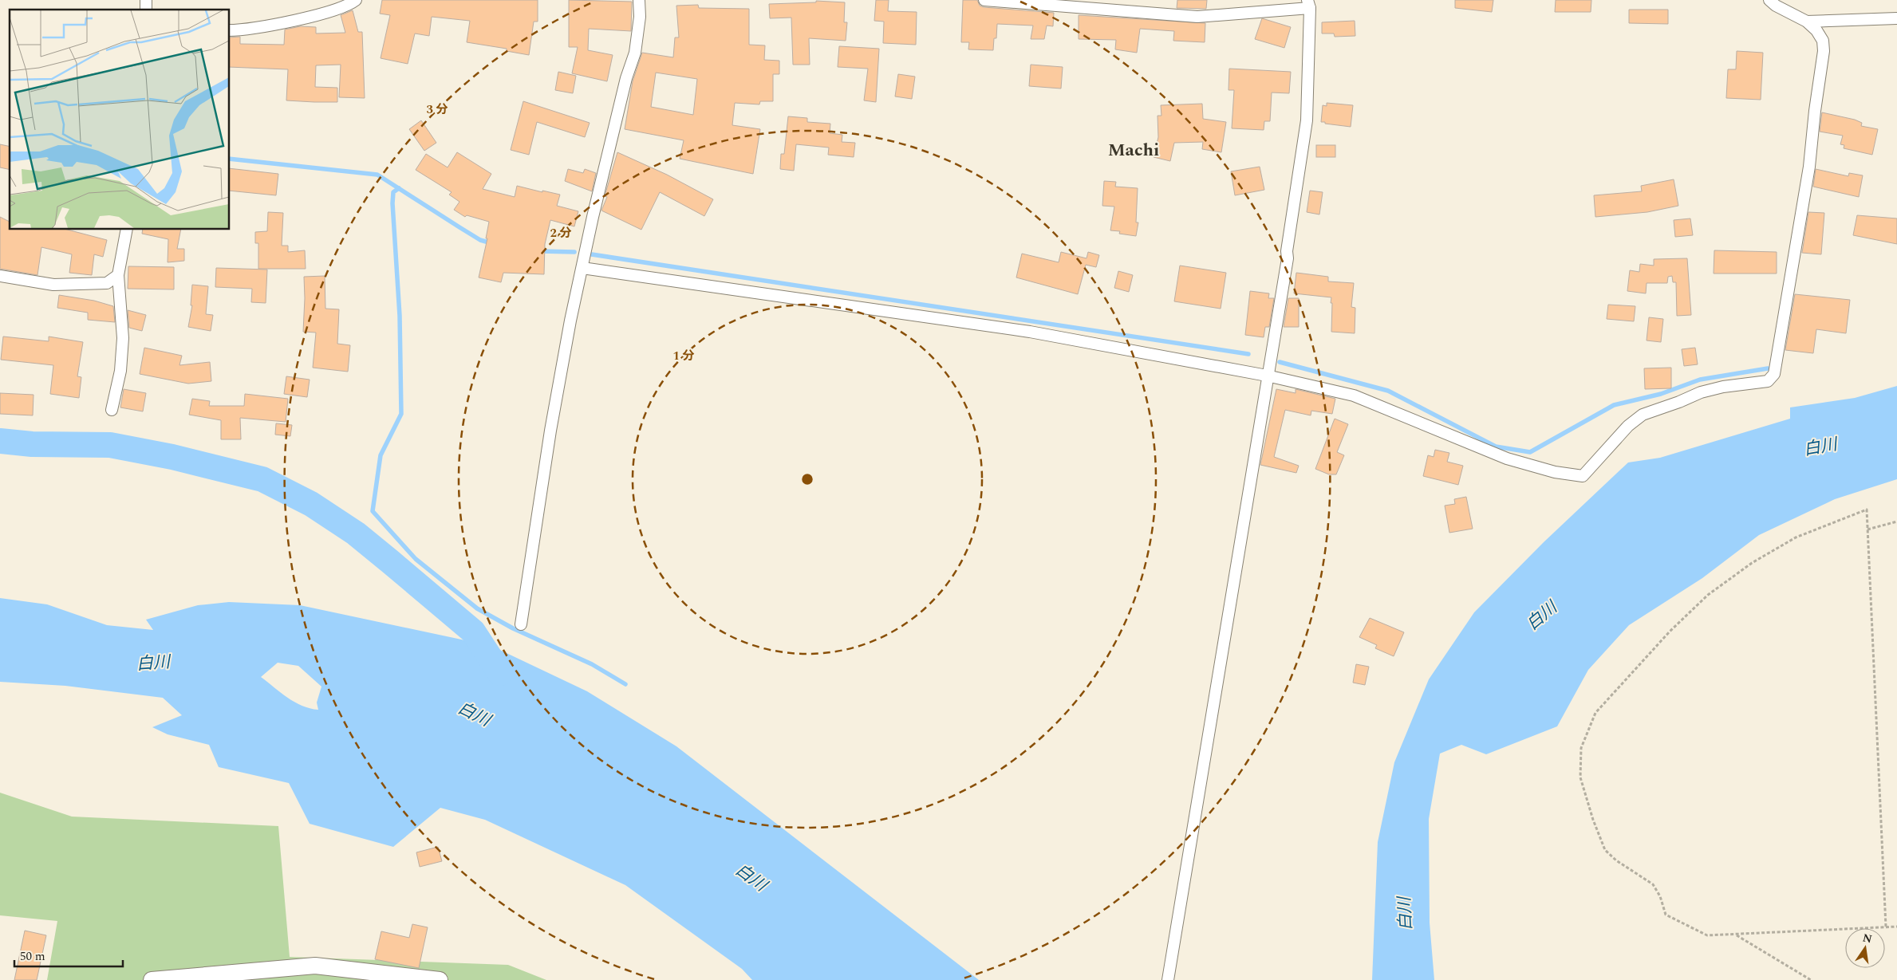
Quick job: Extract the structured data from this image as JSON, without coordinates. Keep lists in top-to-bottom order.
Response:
{
  "districts": ["Machi"],
  "water": ["白川"],
  "scale_bar": "50 m",
  "north": "top",
  "rings": ["3 分", "2 分", "1 分"]
}
